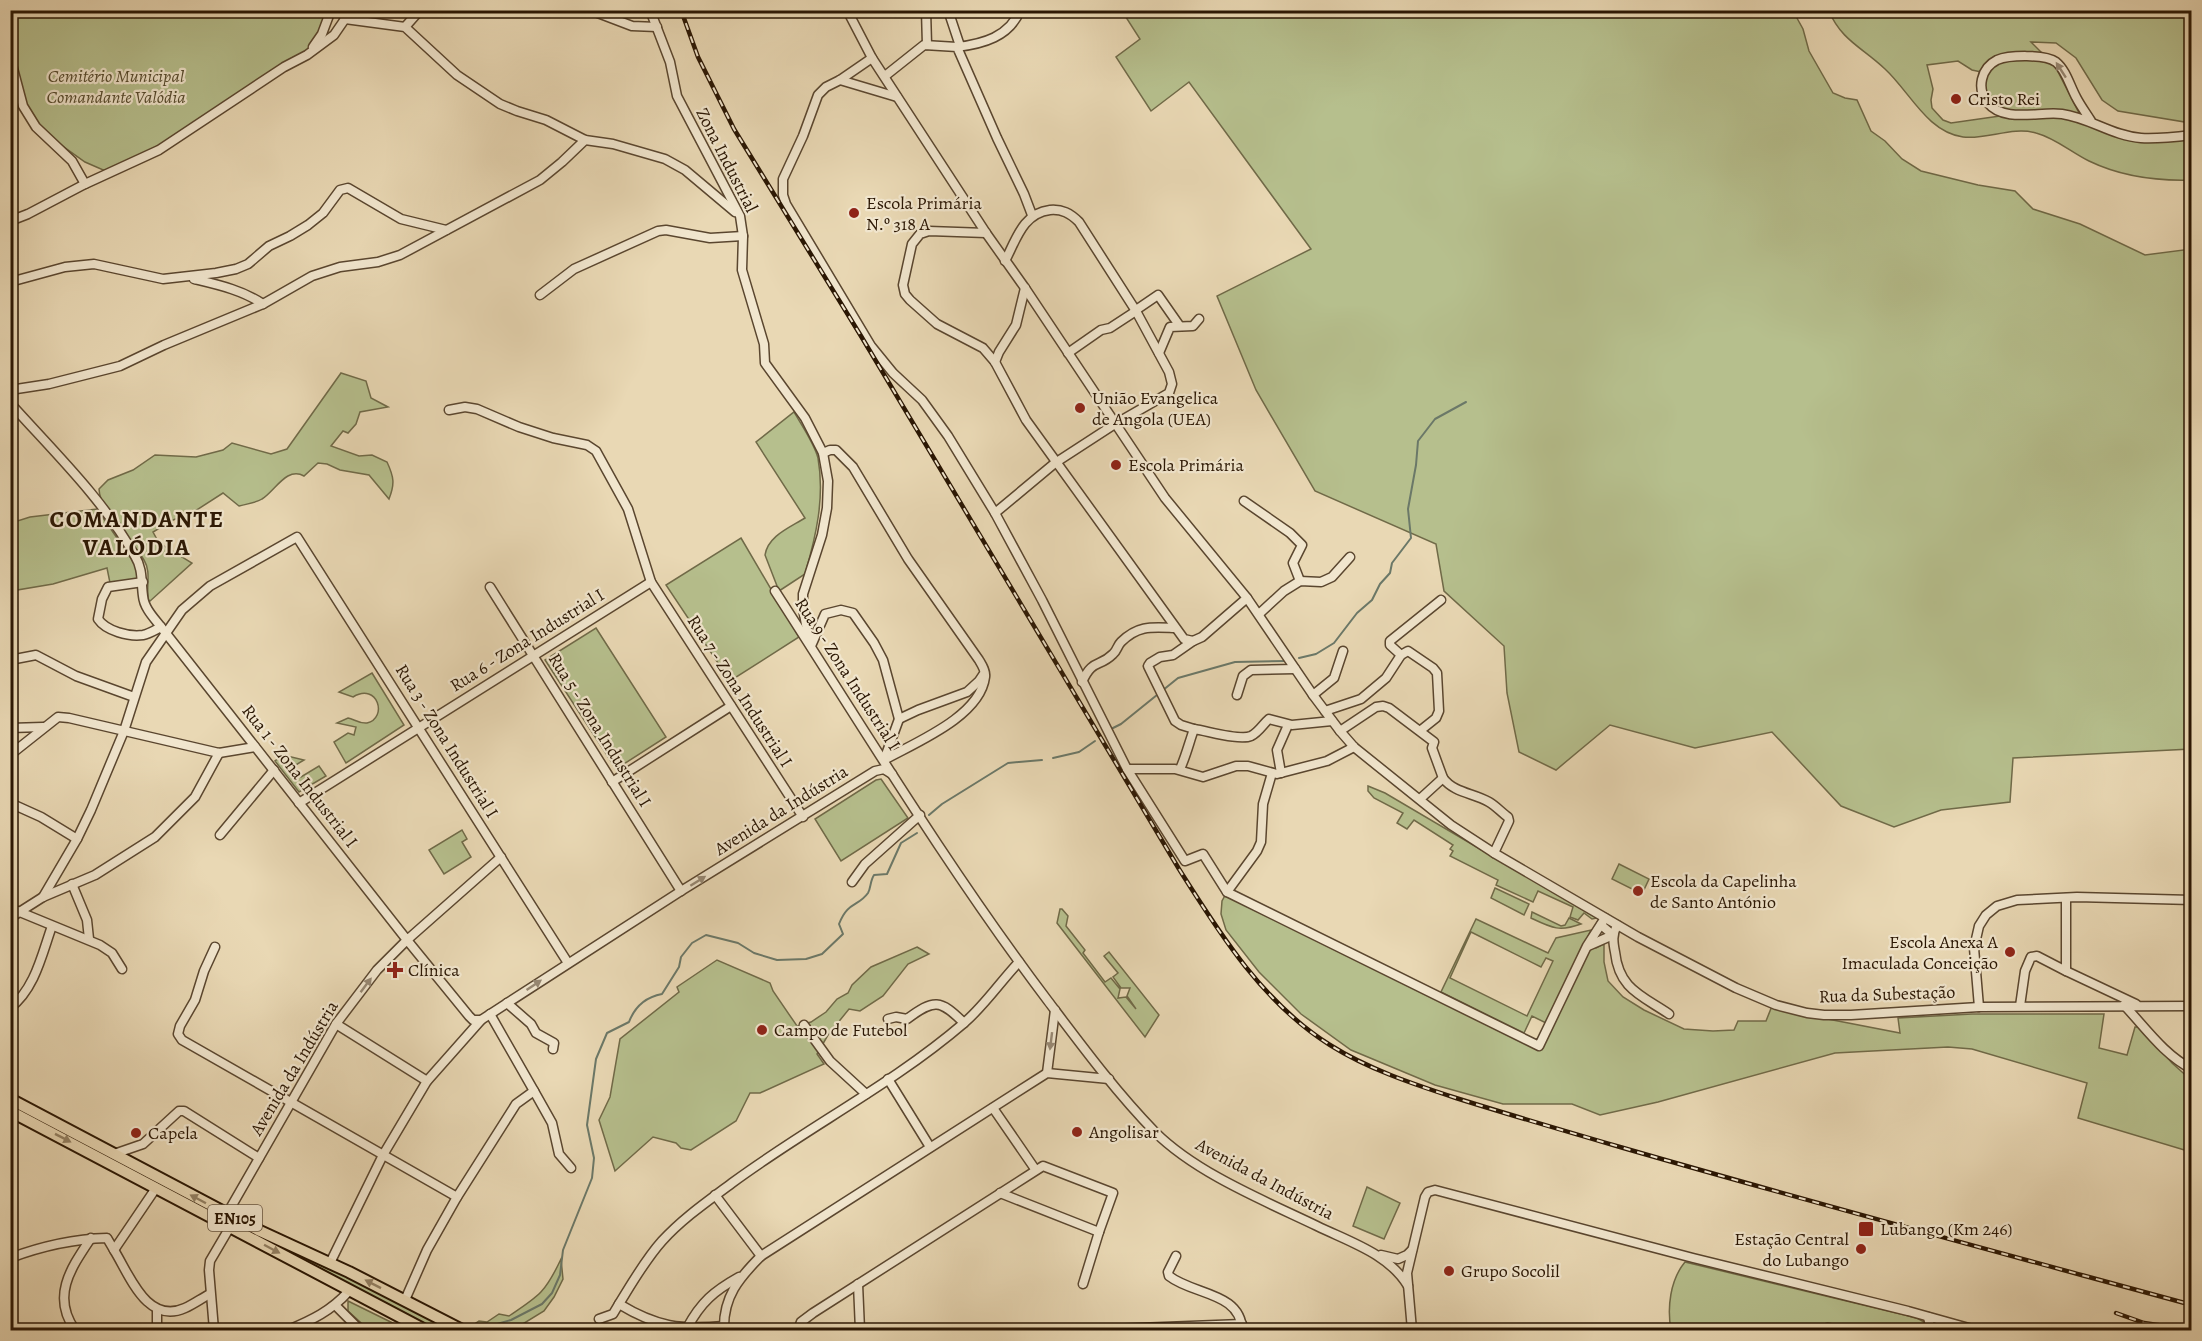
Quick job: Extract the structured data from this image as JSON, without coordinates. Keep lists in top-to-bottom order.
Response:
{
  "streets": {
    "main road": ["EN105"],
    "street": [
      "Zona Industrial",
      "Rua 6 - Zona Industrial I",
      "Rua 9 - Zona Industrial I",
      "Rua 7 - Zona Industrial I",
      "Rua 5 - Zona Industrial I",
      "Rua 3 - Zona Industrial I",
      "Rua 1 - Zona Industrial I",
      "Avenida da Indústria",
      "Rua da Subestação"
    ]
  },
  "crossings": [
    ["Zona Industrial", "Rua 9 - Zona Industrial I"],
    ["Rua 6 - Zona Industrial I", "Rua 7 - Zona Industrial I"],
    ["Rua 6 - Zona Industrial I", "Rua 5 - Zona Industrial I"],
    ["Rua 6 - Zona Industrial I", "Rua 3 - Zona Industrial I"],
    ["Rua 6 - Zona Industrial I", "Rua 1 - Zona Industrial I"],
    ["Rua 9 - Zona Industrial I", "Avenida da Indústria"],
    ["Rua 7 - Zona Industrial I", "Avenida da Indústria"],
    ["Rua 5 - Zona Industrial I", "Avenida da Indústria"],
    ["Rua 3 - Zona Industrial I", "Rua 1 - Zona Industrial I"],
    ["Rua 3 - Zona Industrial I", "Avenida da Indústria"],
    ["Rua 1 - Zona Industrial I", "Avenida da Indústria"],
    ["Avenida da Indústria", "EN105"]
  ],
  "districts": ["COMANDANTE VALÓDIA"],
  "parks": ["Cemitério Municipal Comandante Valódia"],
  "places": {
    "other": [
      "Cristo Rei",
      "Escola Primária N.º 318 A",
      "União Evangelica de Angola (UEA)",
      "Escola Primária",
      "Escola da Capelinha de Santo António",
      "Escola Anexa A Imaculada Conceição",
      "Campo de Futebol",
      "Angolisar",
      "Capela",
      "Estação Central do Lubango",
      "Grupo Socolil"
    ],
    "health": ["Clínica"],
    "transit": ["Lubango (Km 246)"]
  }
}
